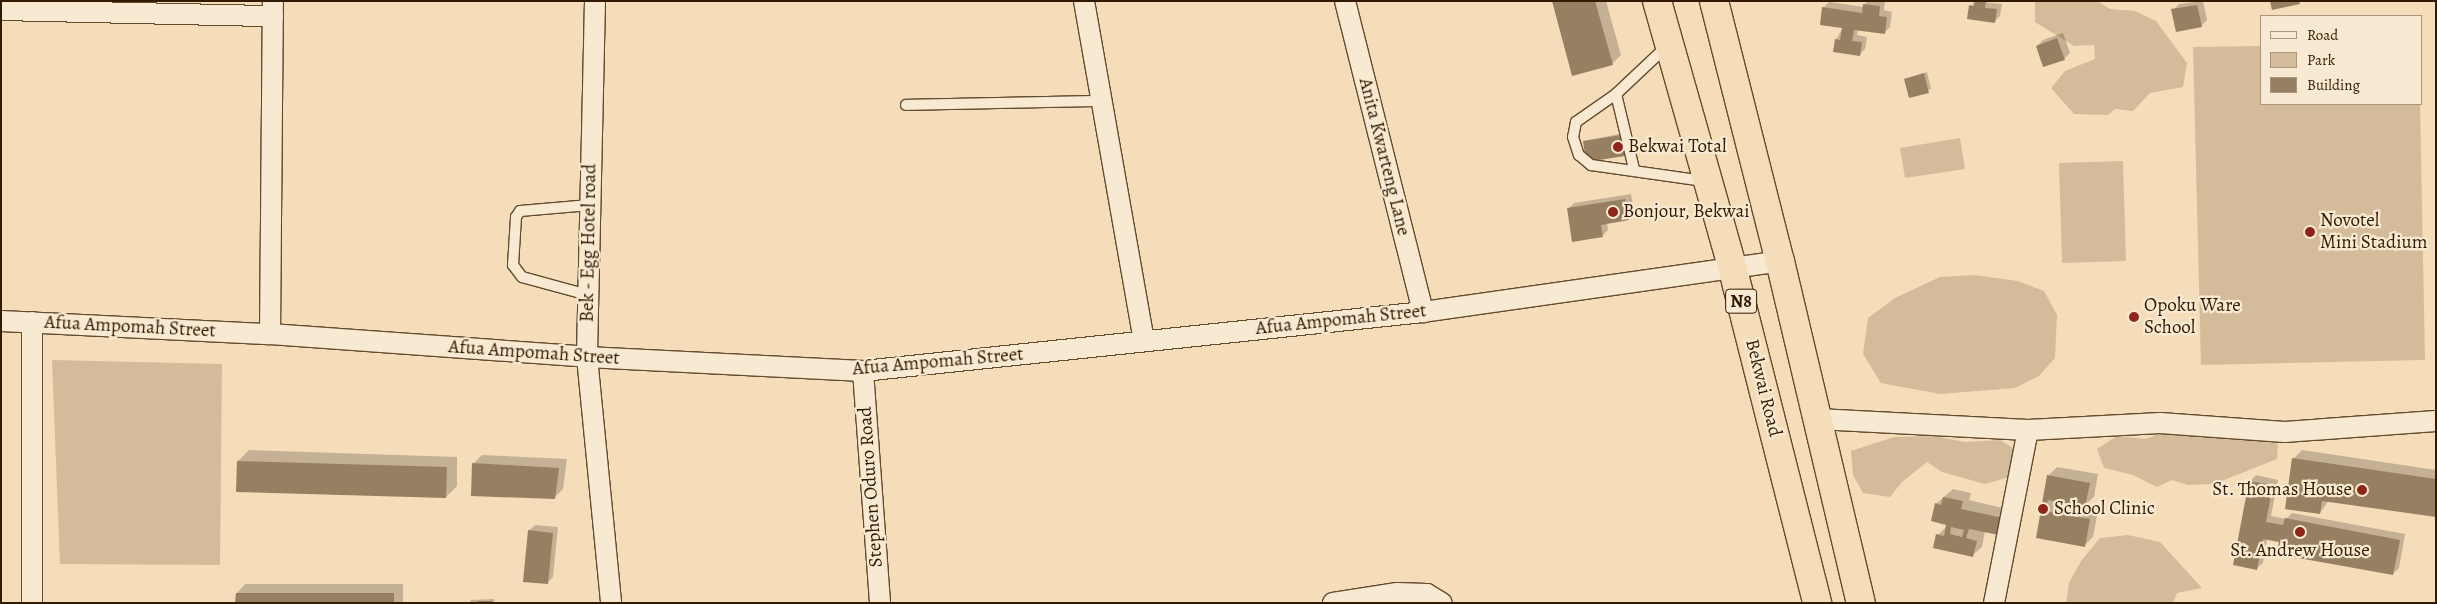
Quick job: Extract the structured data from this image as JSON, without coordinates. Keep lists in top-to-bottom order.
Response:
{
  "streets": {
    "highway": ["N8", "Bekwai Road"],
    "street": [
      "Anita Kwarteng Lane",
      "Bek - Egg Hotel road",
      "Afua Ampomah Street",
      "Stephen Oduro Road"
    ]
  },
  "crossings": [
    ["Anita Kwarteng Lane", "Afua Ampomah Street"],
    ["Bek - Egg Hotel road", "Afua Ampomah Street"],
    ["N8", "Afua Ampomah Street"],
    ["Afua Ampomah Street", "Bekwai Road"],
    ["Afua Ampomah Street", "Stephen Oduro Road"]
  ],
  "places": [
    "Bekwai Total",
    "Bonjour, Bekwai",
    "Novotel Mini Stadium",
    "Opoku Ware School",
    "St. Thomas House",
    "School Clinic",
    "St. Andrew House"
  ],
  "legend": ["Road", "Park", "Building"]
}
